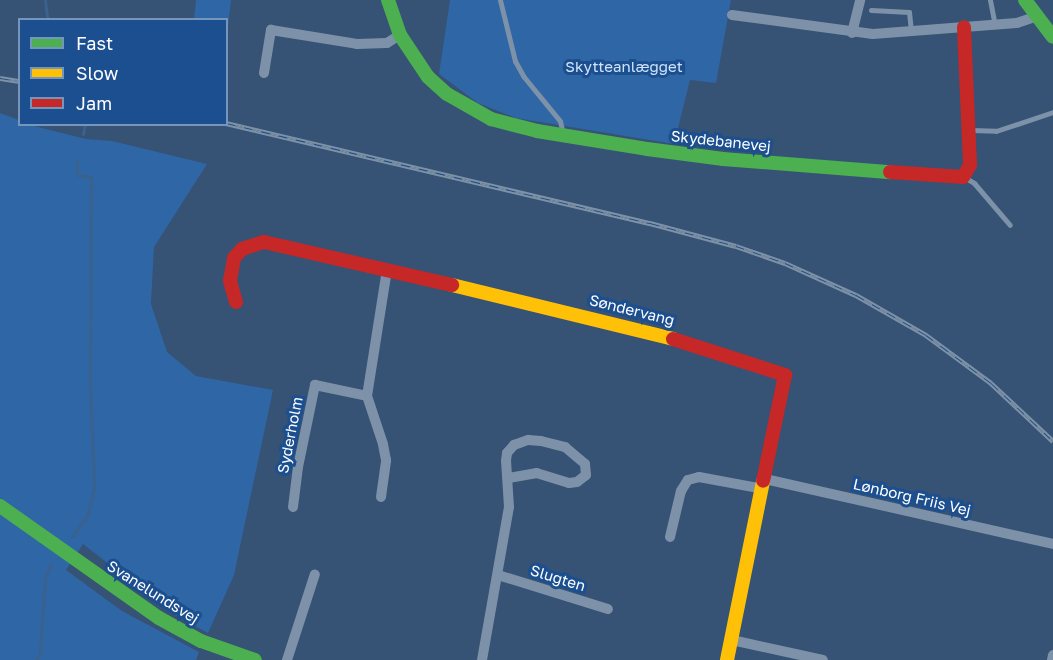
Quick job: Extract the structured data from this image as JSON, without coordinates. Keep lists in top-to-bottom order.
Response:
{
  "streets": {
    "street": [
      "Skydebanevej",
      "Søndervang",
      "Syderholm",
      "Lønborg Friis Vej",
      "Slugten",
      "Svanelundsvej"
    ]
  },
  "crossings": [
    ["Søndervang", "Lønborg Friis Vej"]
  ],
  "parks": ["Skytteanlægget"],
  "legend": ["Fast", "Slow", "Jam"]
}
